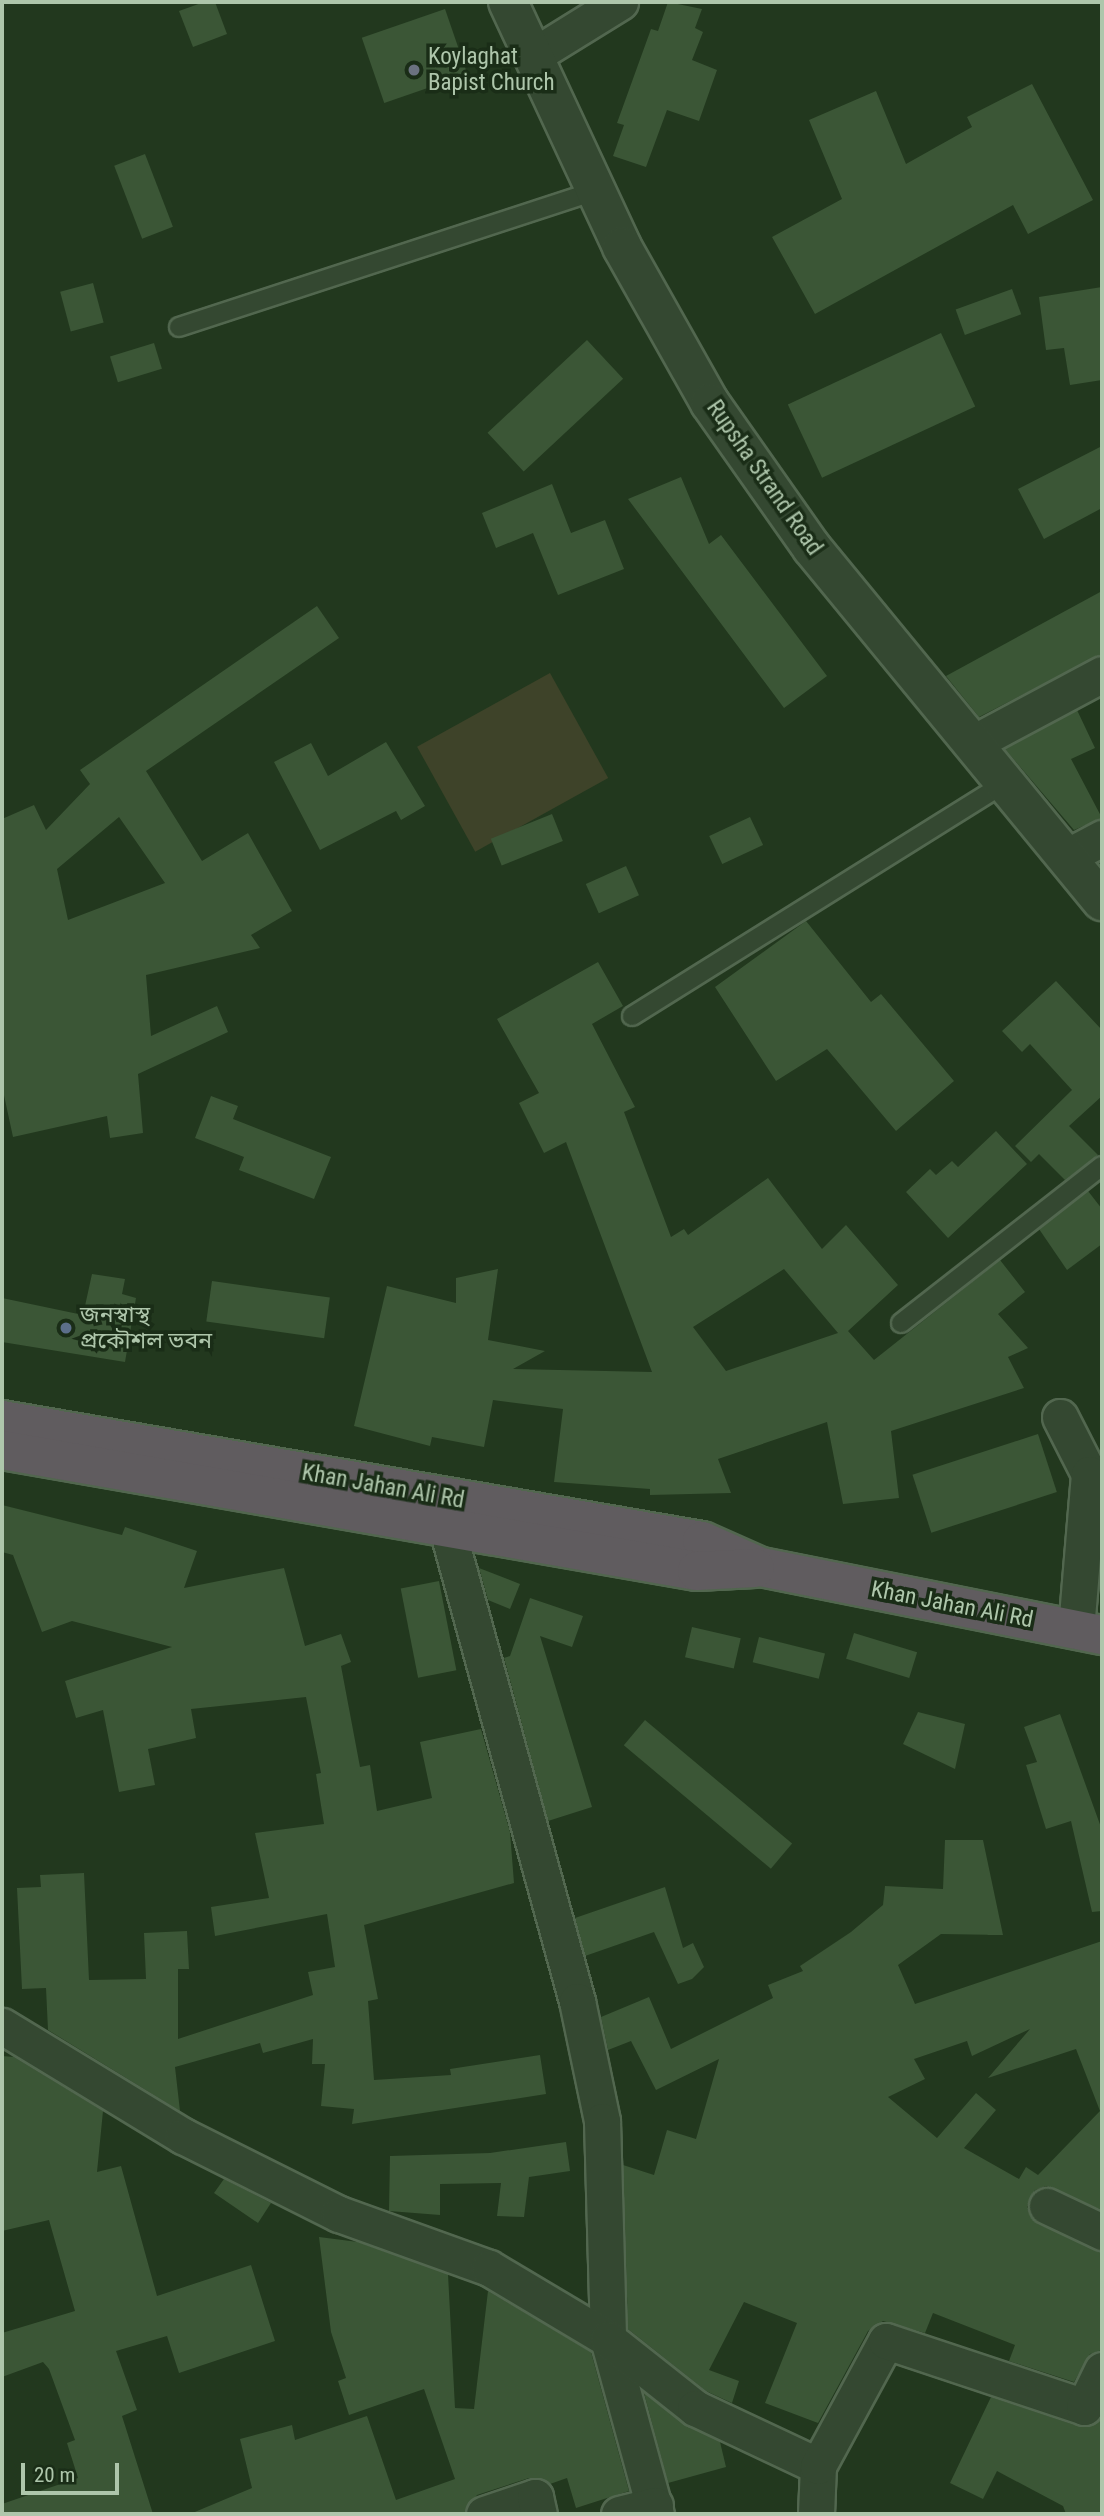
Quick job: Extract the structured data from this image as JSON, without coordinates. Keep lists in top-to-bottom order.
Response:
{
  "streets": {
    "highway": ["Khan Jahan Ali Rd"],
    "street": ["Rupsha Strand Road"]
  },
  "places": ["Koylaghat Bapist Church", "জনস্বাস্থ প্রকৌশল ভবন"],
  "scale_bar": "20 m"
}
